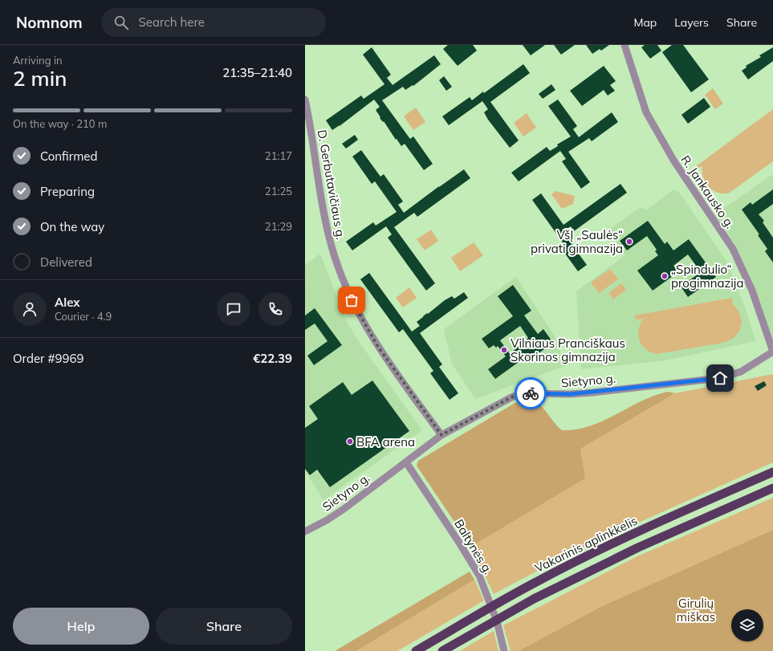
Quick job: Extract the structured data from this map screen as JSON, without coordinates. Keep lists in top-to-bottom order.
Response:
{
  "streets": {
    "highway": ["Vakarinis aplinkkelis"],
    "street": [
      "D. Gerbutavičiaus g.",
      "R. Jankausko g.",
      "Sietyno g.",
      "Baltynės g."
    ]
  },
  "crossings": [
    ["D. Gerbutavičiaus g.", "Sietyno g."],
    ["R. Jankausko g.", "Sietyno g."],
    ["Sietyno g.", "Baltynės g."]
  ],
  "parks": ["Girulių miškas"],
  "places": [
    "VšĮ „Saulės“ privati gimnazija",
    "„Spindulio“ progimnazija",
    "Vilniaus Pranciškaus Skorinos gimnazija",
    "BFA arena"
  ],
  "page": {
    "header": "Nomnom",
    "search": "Search here",
    "nav": ["Map", "Layers", "Share"],
    "heading": ["2 min", "Arriving in", "21:35–21:40"],
    "panel": [
      "Alex",
      "Courier · 4.9",
      "Order #9969",
      "€22.39"
    ],
    "bar": "On the way · 210 m",
    "list": [
      ["Confirmed", "21:17"],
      ["Preparing", "21:25"],
      ["On the way", "21:29"],
      "Delivered"
    ],
    "buttons": ["Help", "Share"]
  }
}
